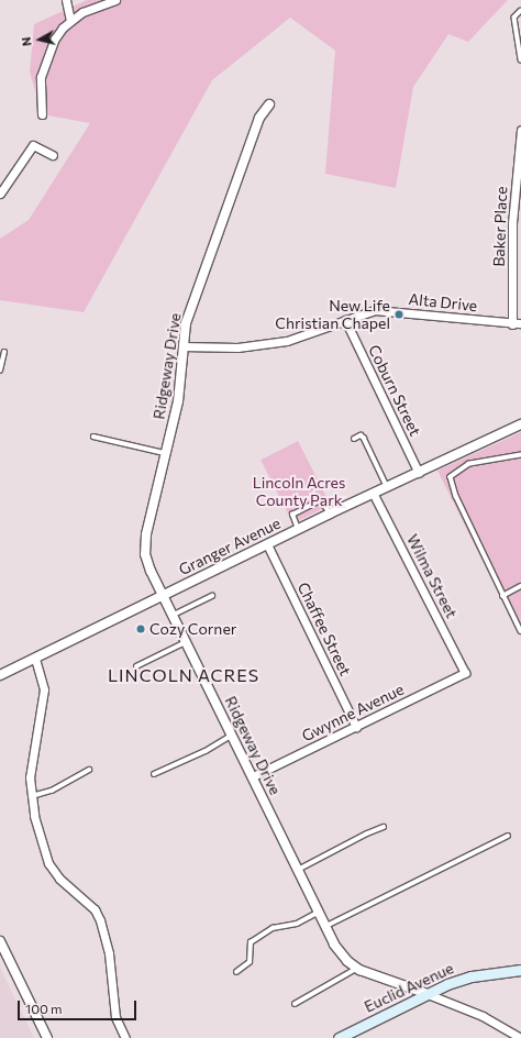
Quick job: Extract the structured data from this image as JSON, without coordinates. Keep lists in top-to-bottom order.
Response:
{
  "streets": {
    "main road": ["Euclid Avenue"],
    "street": [
      "Baker Place",
      "Alta Drive",
      "Ridgeway Drive",
      "Coburn Street",
      "Granger Avenue",
      "Wilma Street",
      "Chaffee Street",
      "Gwynne Avenue"
    ]
  },
  "crossings": [
    ["Baker Place", "Alta Drive"],
    ["Alta Drive", "Ridgeway Drive"],
    ["Alta Drive", "Coburn Street"],
    ["Ridgeway Drive", "Granger Avenue"],
    ["Ridgeway Drive", "Gwynne Avenue"],
    ["Ridgeway Drive", "Euclid Avenue"],
    ["Coburn Street", "Granger Avenue"],
    ["Granger Avenue", "Wilma Street"],
    ["Granger Avenue", "Chaffee Street"],
    ["Wilma Street", "Gwynne Avenue"],
    ["Chaffee Street", "Gwynne Avenue"]
  ],
  "districts": ["LINCOLN ACRES"],
  "parks": ["Lincoln Acres County Park"],
  "places": ["New Life Christian Chapel", "Cozy Corner"],
  "scale_bar": "100 m",
  "north": "left"
}
